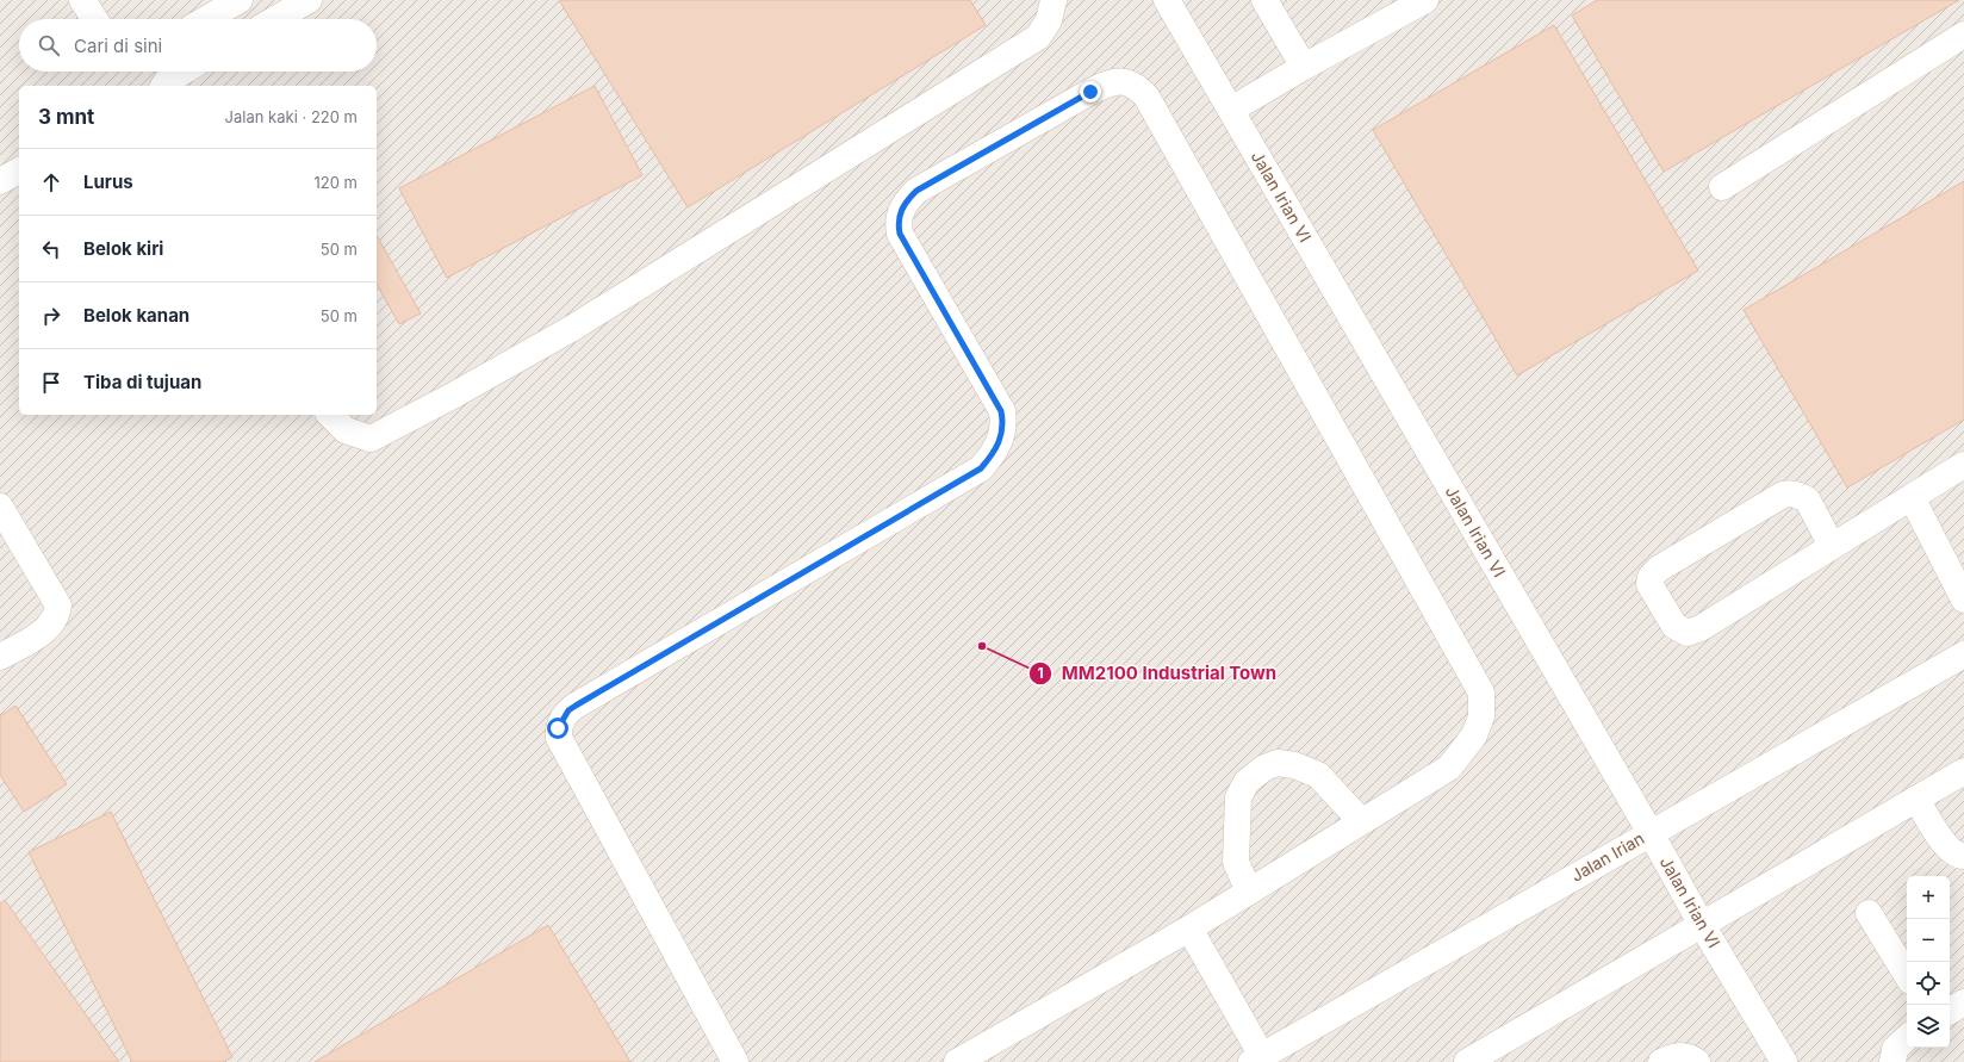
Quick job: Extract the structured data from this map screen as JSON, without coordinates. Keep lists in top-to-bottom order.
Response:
{
  "streets": {
    "street": ["Jalan Irian VI", "Jalan Irian"]
  },
  "crossings": [
    ["Jalan Irian VI", "Jalan Irian"]
  ],
  "places": ["MM2100 Industrial Town"],
  "page": {
    "search": "Cari di sini",
    "heading": ["3 mnt", "Jalan kaki · 220 m"],
    "list": [
      ["Lurus", "120 m"],
      ["Belok kiri", "50 m"],
      ["Belok kanan", "50 m"],
      "Tiba di tujuan"
    ],
    "map_buttons": ["+", "−"]
  }
}
